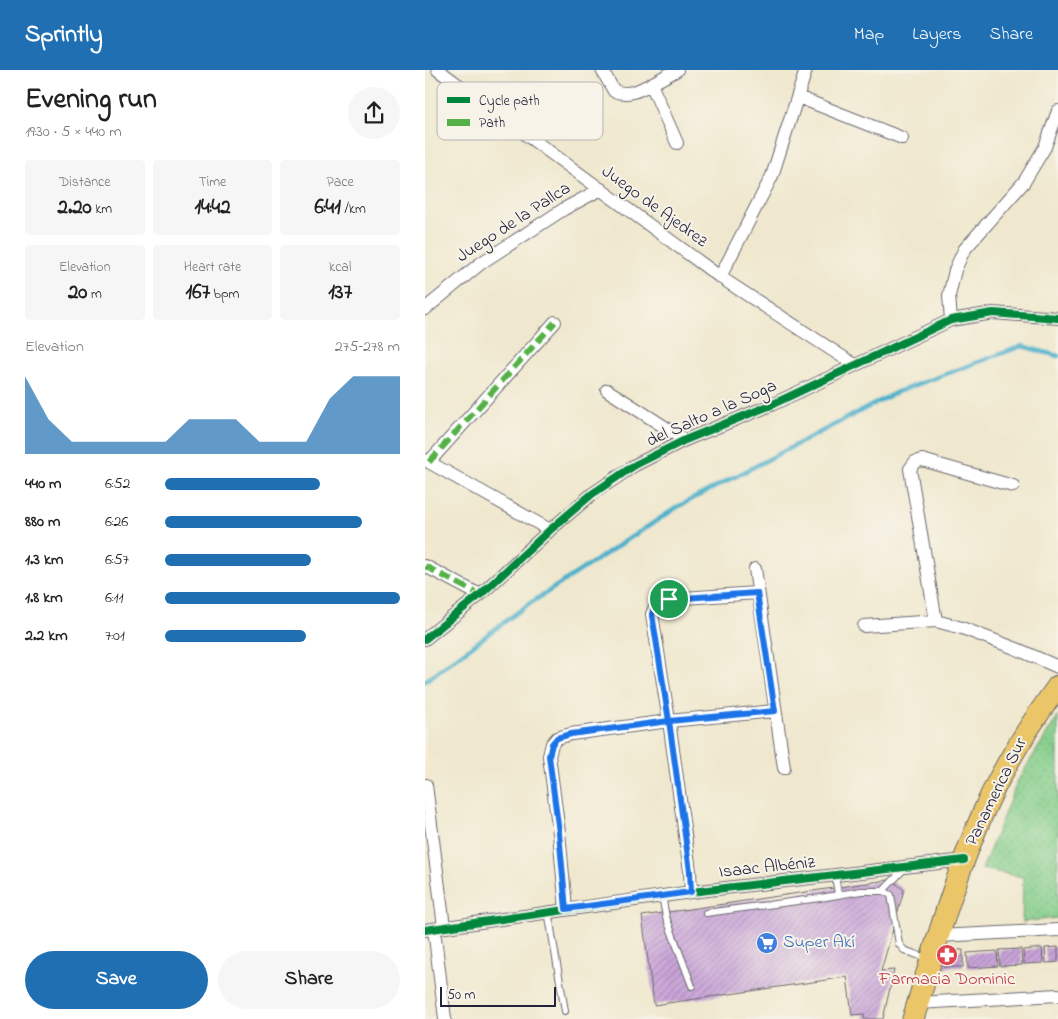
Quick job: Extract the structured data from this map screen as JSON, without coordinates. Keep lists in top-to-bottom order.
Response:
{
  "streets": {
    "highway": ["Panamerica Sur"],
    "street": [
      "Juego de Ajedrez",
      "Juego de la Pallca",
      "del Salto a la Soga",
      "Isaac Albéniz"
    ]
  },
  "crossings": [
    ["Juego de Ajedrez", "Juego de la Pallca"],
    ["Juego de Ajedrez", "del Salto a la Soga"],
    ["Panamerica Sur", "Isaac Albéniz"]
  ],
  "places": {
    "supermarket": ["Super Akí"],
    "pharmacy": ["Farmacia Dominic"]
  },
  "legend": ["Cycle path", "Path"],
  "scale_bar": "50 m",
  "page": {
    "header": "Sprintly",
    "nav": ["Map", "Layers", "Share"],
    "heading": ["Evening run", "19:30 · 5 × 440 m"],
    "stats": [
      ["Distance", "2.20 km"],
      ["Time", "14:42"],
      ["Pace", "6:41 /km"],
      ["Elevation", "20 m"],
      ["Heart rate", "167 bpm"],
      ["kcal", "137"]
    ],
    "chart": ["Elevation", "275–278 m"],
    "list": [
      {
        "name": "440 m",
        "note": "6:52"
      },
      {
        "name": "880 m",
        "note": "6:26"
      },
      {
        "name": "1.3 km",
        "note": "6:57"
      },
      {
        "name": "1.8 km",
        "note": "6:11"
      },
      {
        "name": "2.2 km",
        "note": "7:01"
      }
    ],
    "buttons": ["Save", "Share"],
    "scale": "50 m"
  }
}
